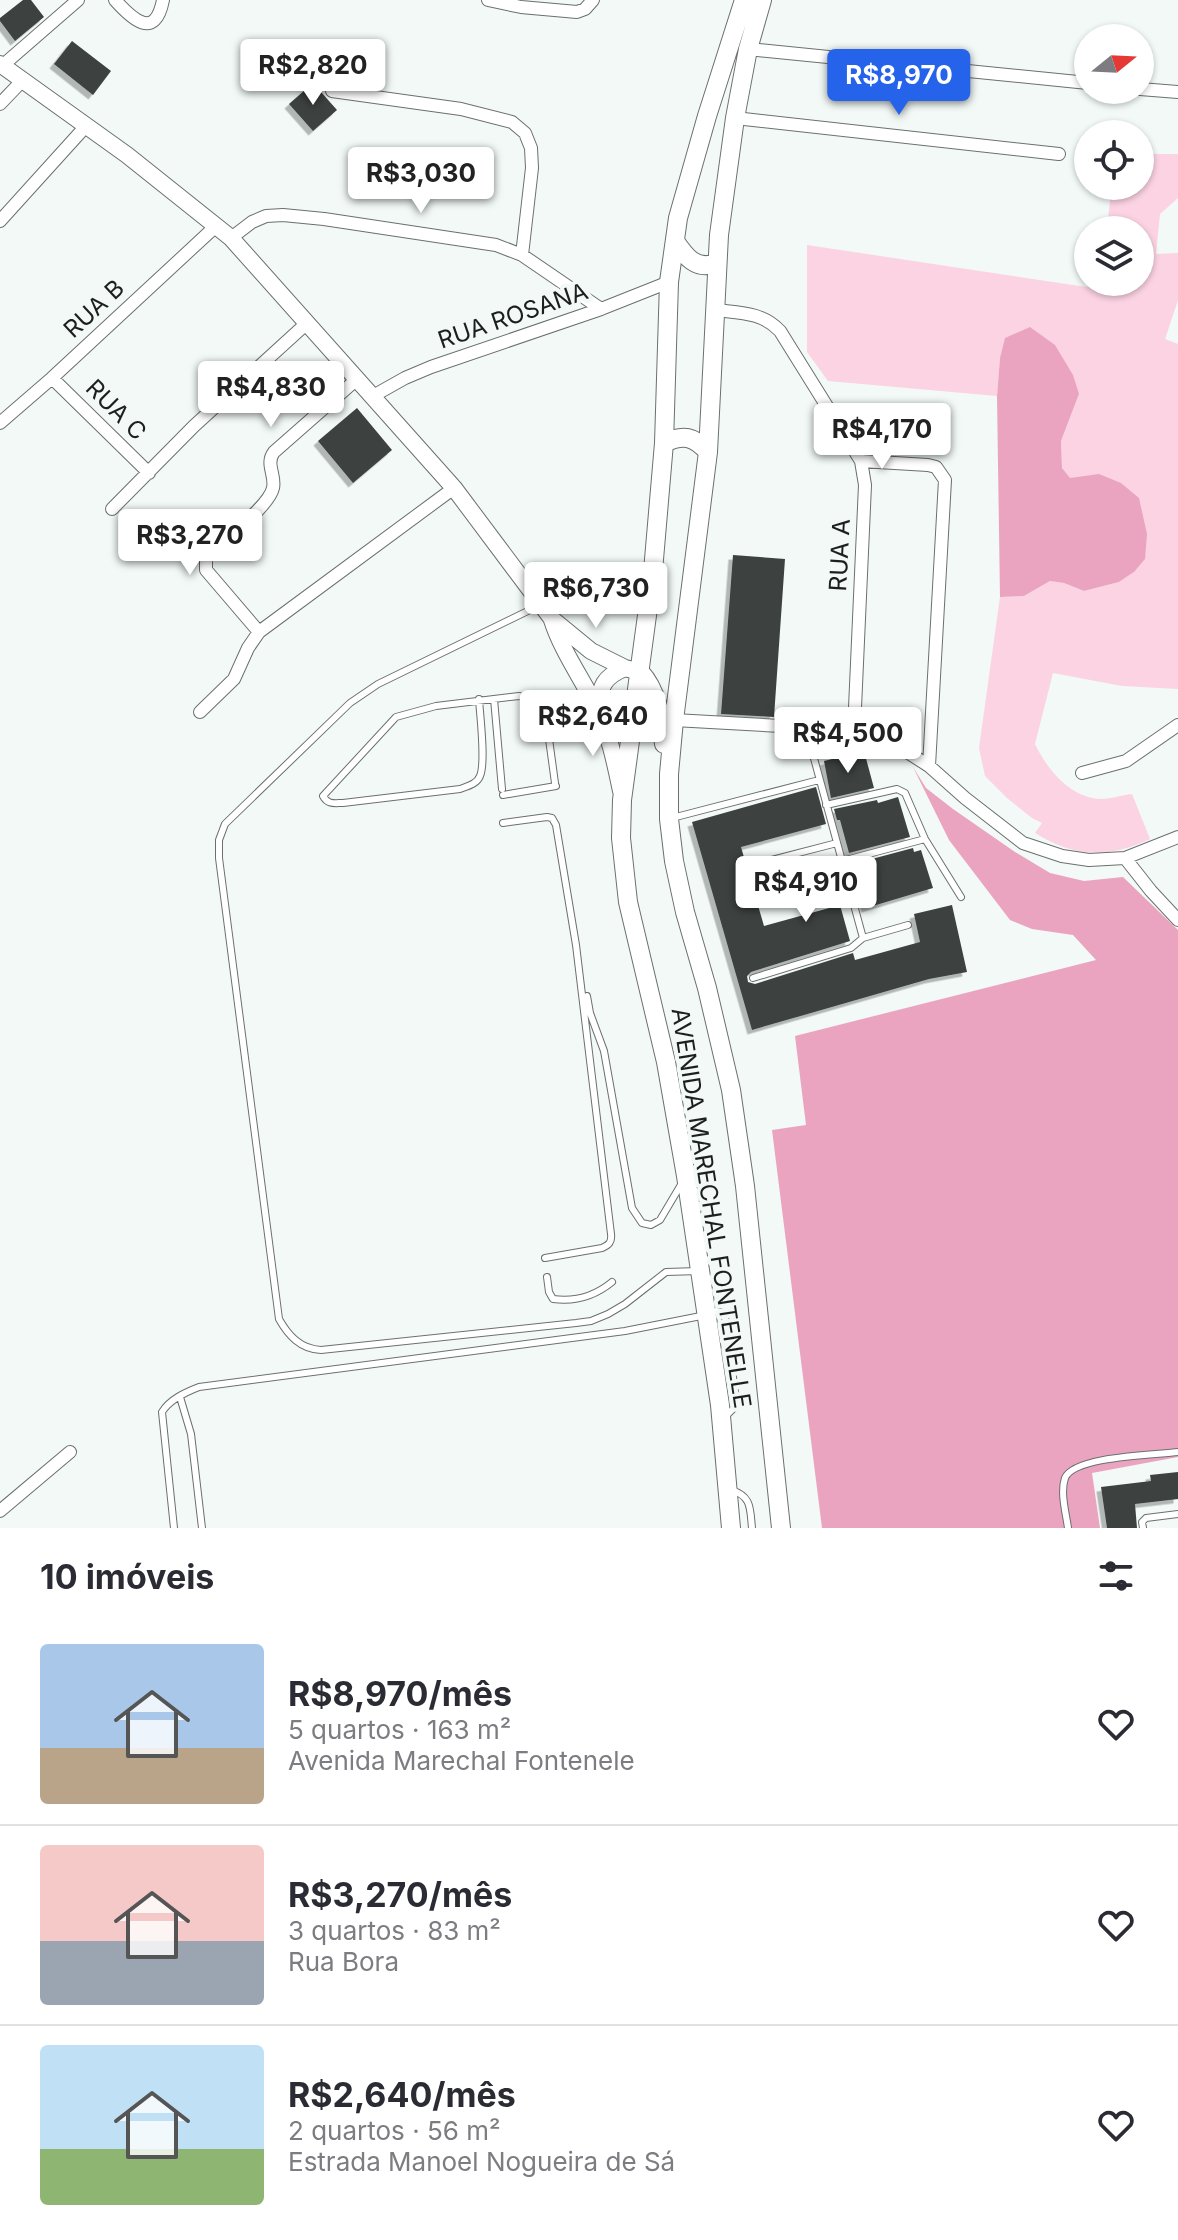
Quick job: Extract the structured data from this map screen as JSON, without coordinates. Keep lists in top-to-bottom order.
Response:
{
  "streets": {
    "main road": ["AVENIDA MARECHAL FONTENELLE"],
    "street": [
      "RUA B",
      "RUA ROSANA",
      "RUA C",
      "RUA A"
    ]
  },
  "crossings": [
    ["RUA B", "RUA C"],
    ["RUA ROSANA", "AVENIDA MARECHAL FONTENELLE"],
    ["RUA A", "AVENIDA MARECHAL FONTENELLE"]
  ],
  "north": "right",
  "page": {
    "price": [
      "R$2,820",
      "R$8,970",
      "R$3,030",
      "R$4,830",
      "R$4,170",
      "R$3,270",
      "R$6,730",
      "R$2,640",
      "R$4,500",
      "R$4,910"
    ],
    "heading": "10 imóveis",
    "list": [
      {
        "name": "R$8,970/mês",
        "note": "5 quartos · 163 m² · Avenida Marechal Fontenele"
      },
      {
        "name": "R$3,270/mês",
        "note": "3 quartos · 83 m² · Rua Bora"
      },
      {
        "name": "R$2,640/mês",
        "note": "2 quartos · 56 m² · Estrada Manoel Nogueira de Sá"
      }
    ]
  }
}
